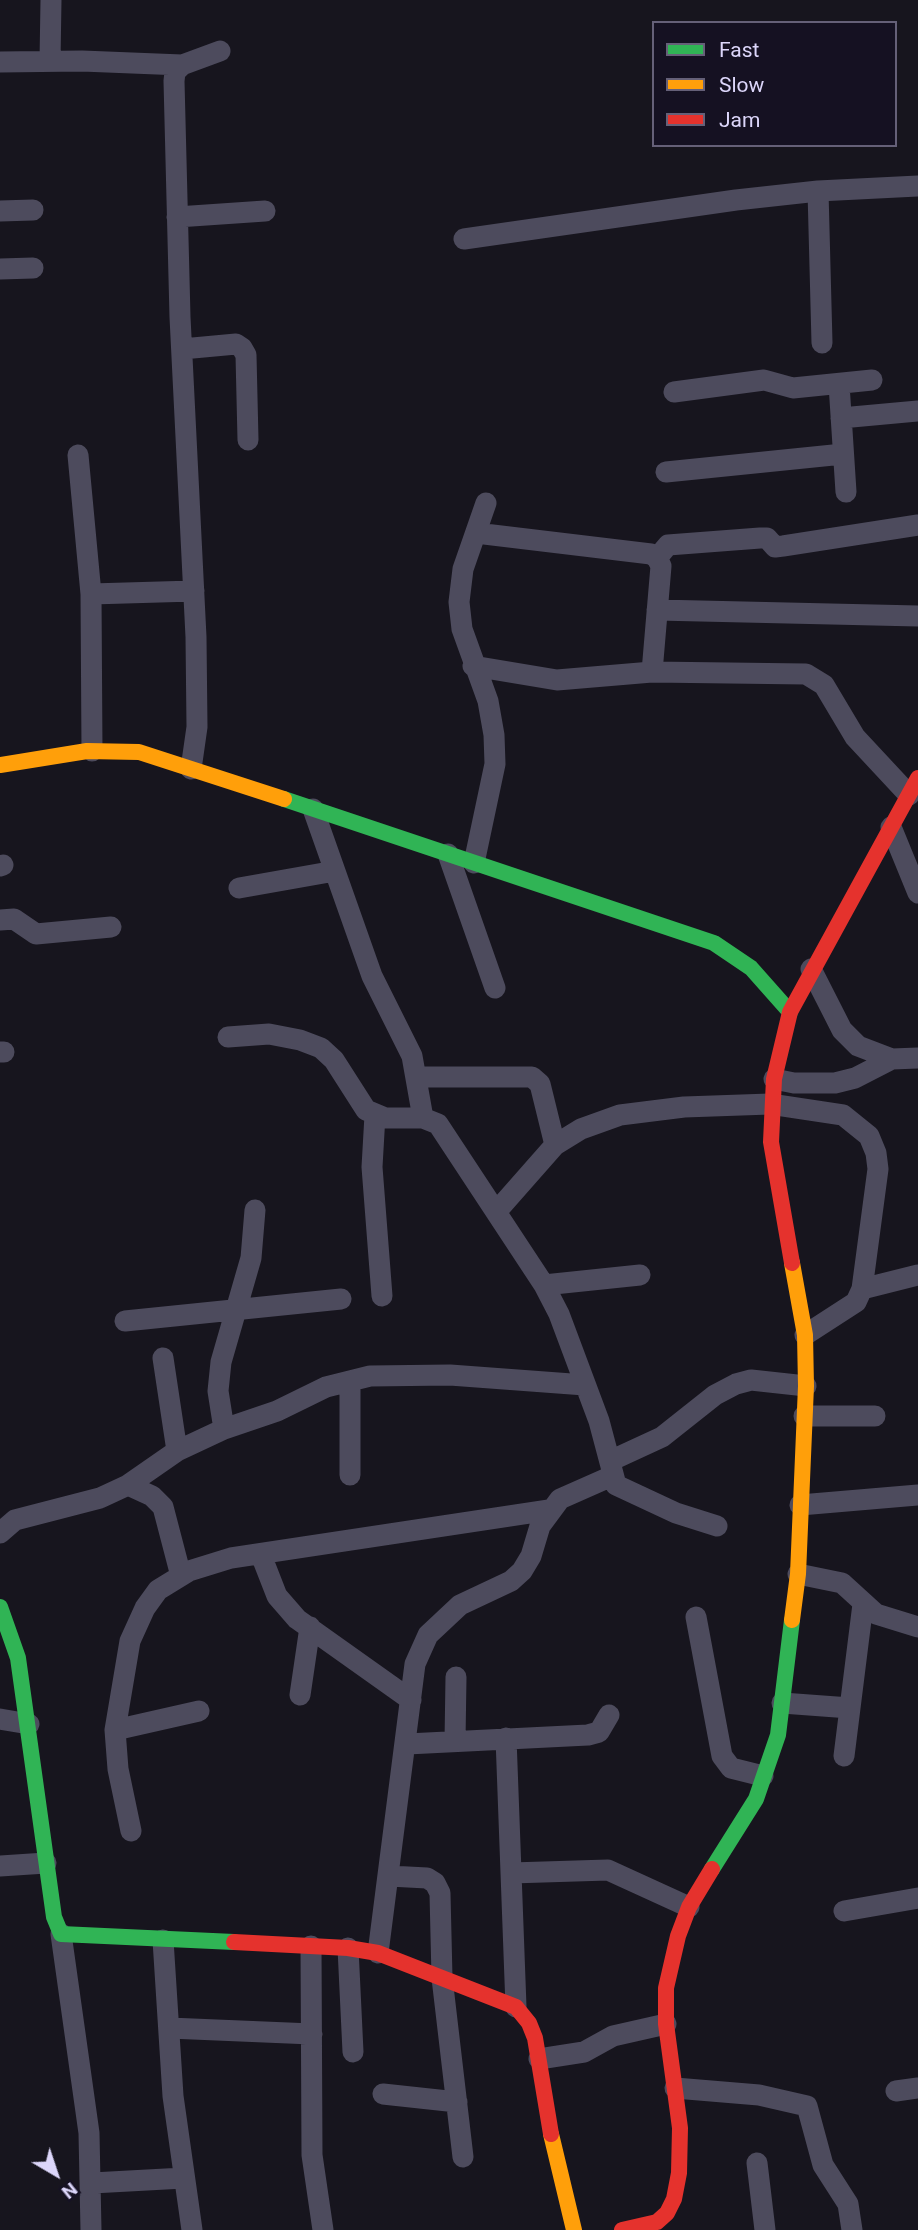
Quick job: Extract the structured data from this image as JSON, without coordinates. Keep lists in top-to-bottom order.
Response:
{
  "legend": ["Fast", "Slow", "Jam"],
  "north": "bottom right"
}
